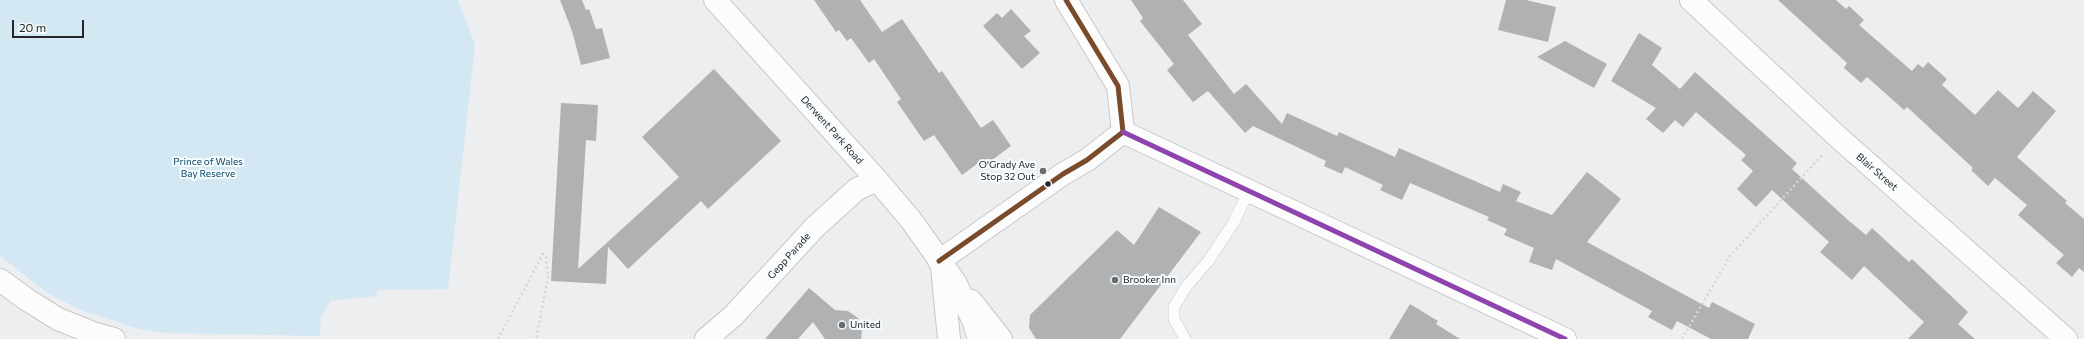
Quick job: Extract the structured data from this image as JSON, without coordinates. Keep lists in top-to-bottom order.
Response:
{
  "streets": {
    "street": ["Derwent Park Road", "Blair Street", "Gepp Parade"]
  },
  "crossings": [
    ["Derwent Park Road", "Gepp Parade"]
  ],
  "parks": ["Prince of Wales Bay Reserve"],
  "places": ["O'Grady Ave Stop 32 Out", "Brooker Inn", "United"],
  "scale_bar": "20 m"
}
